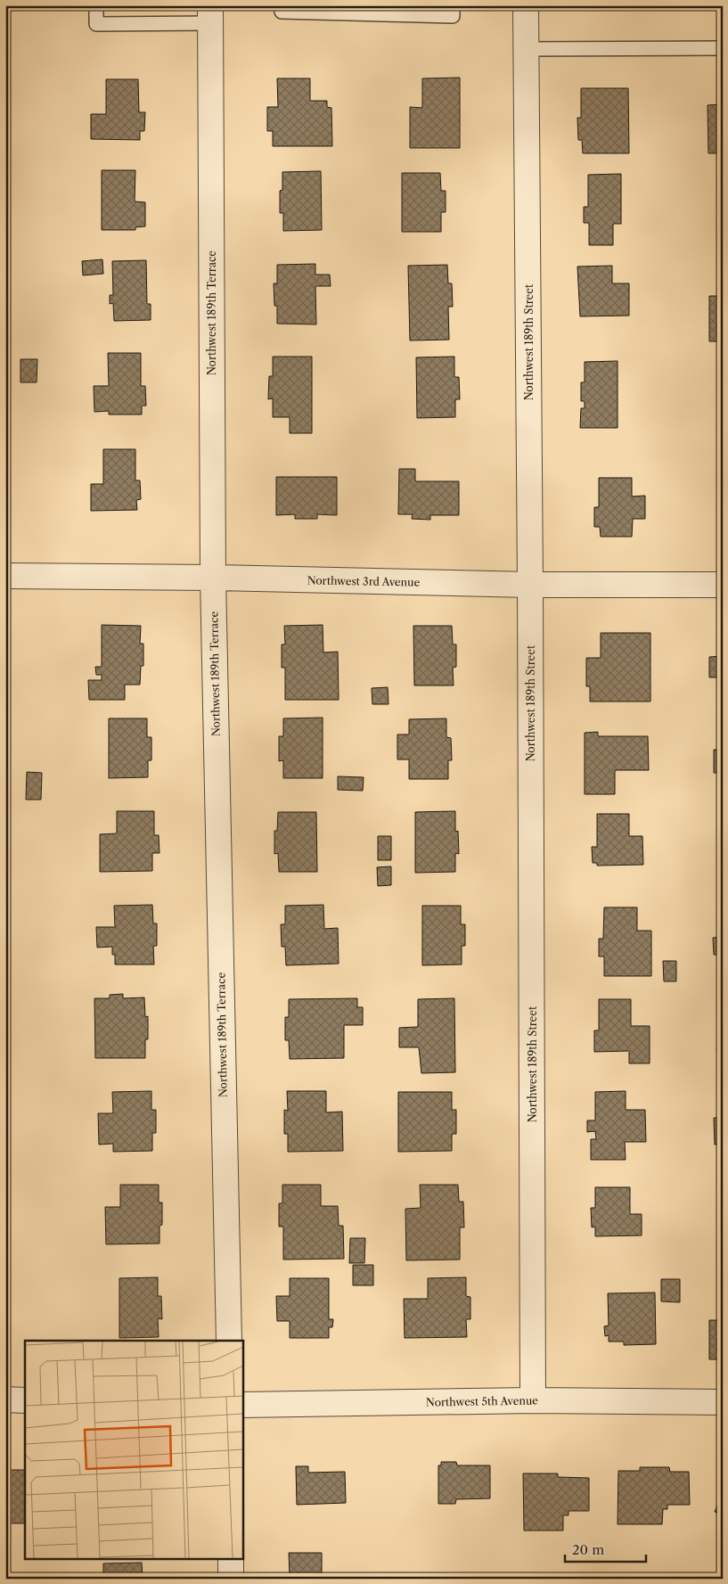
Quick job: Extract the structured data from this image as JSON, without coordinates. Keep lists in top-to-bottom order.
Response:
{
  "streets": {
    "street": [
      "Northwest 189th Terrace",
      "Northwest 189th Street",
      "Northwest 3rd Avenue",
      "Northwest 5th Avenue"
    ]
  },
  "crossings": [
    ["Northwest 189th Terrace", "Northwest 3rd Avenue"],
    ["Northwest 189th Street", "Northwest 3rd Avenue"],
    ["Northwest 189th Street", "Northwest 5th Avenue"]
  ],
  "scale_bar": "20 m"
}
